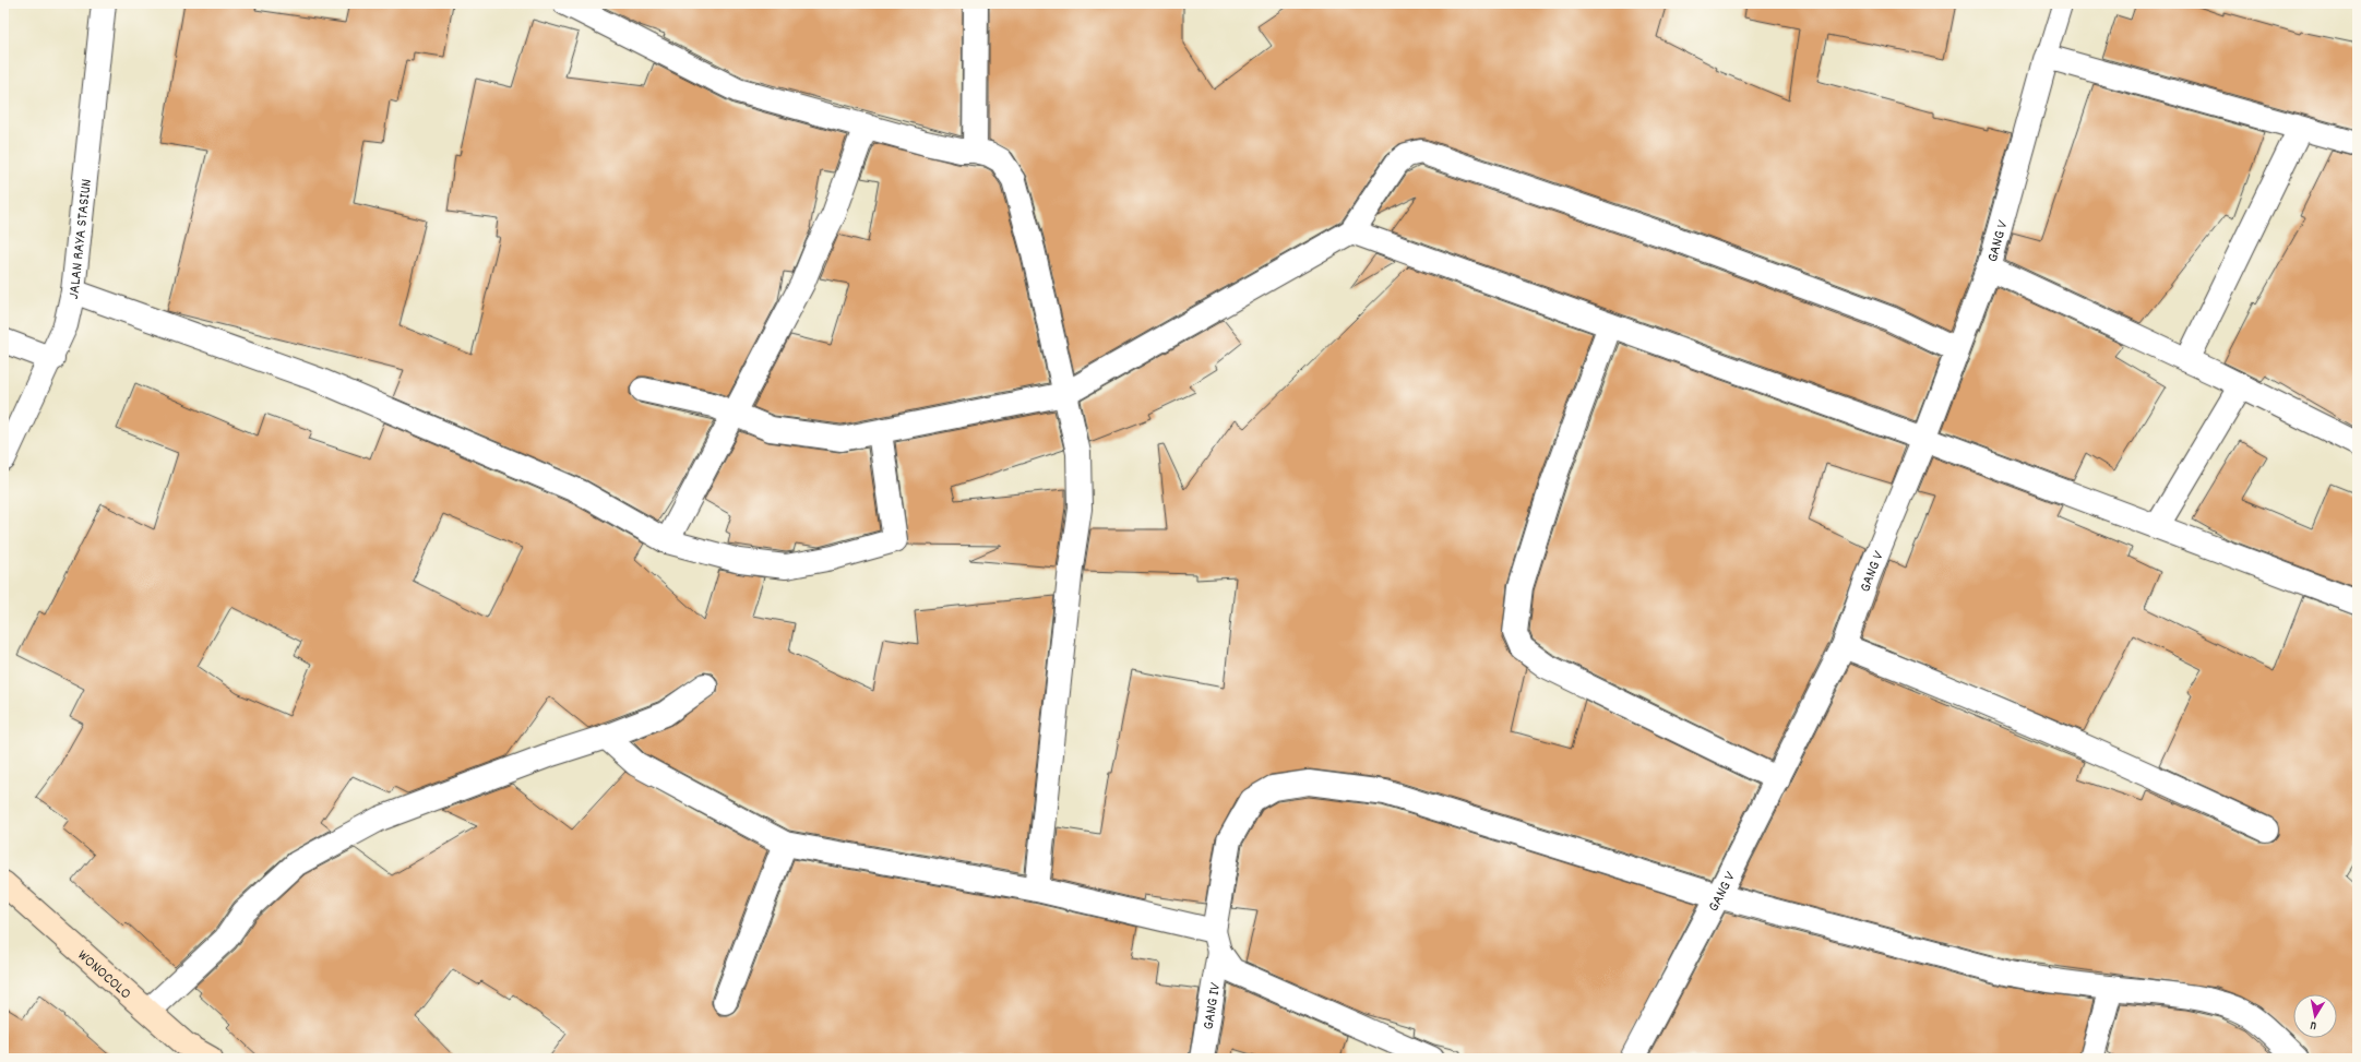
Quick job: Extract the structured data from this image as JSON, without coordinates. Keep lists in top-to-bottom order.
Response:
{
  "streets": {
    "main road": ["WONOCOLO"],
    "street": ["JALAN RAYA STASIUN", "GANG V", "GANG IV"]
  },
  "crossings": [
    ["GANG V", "GANG IV"]
  ],
  "north": "bottom"
}
